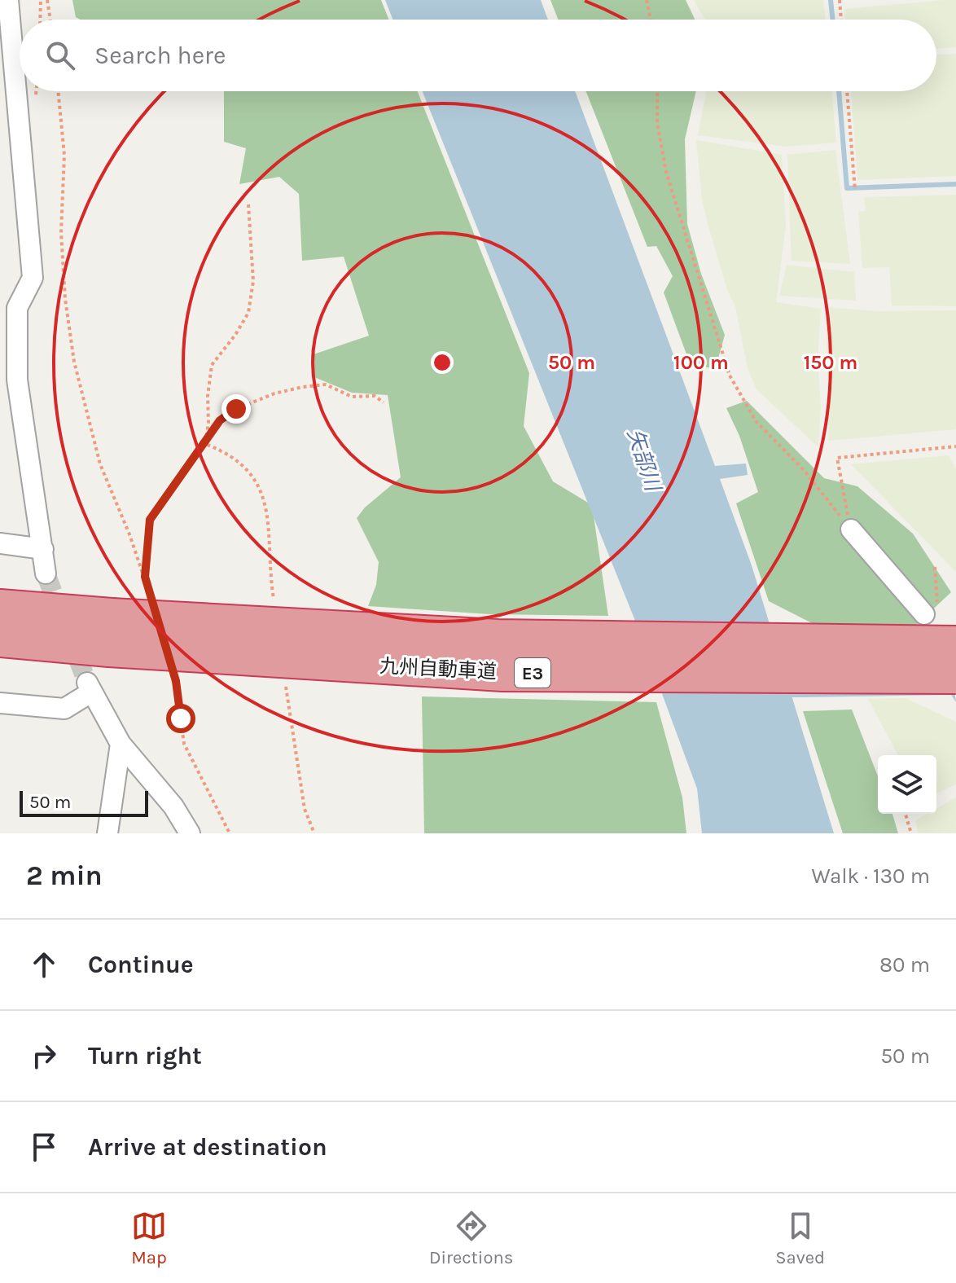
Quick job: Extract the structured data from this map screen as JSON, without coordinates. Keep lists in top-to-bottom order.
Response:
{
  "streets": {
    "highway": ["九州自動車道", "E3"]
  },
  "water": ["矢部川"],
  "scale_bar": "50 m",
  "page": {
    "search": "Search here",
    "scale": "50 m",
    "heading": ["2 min", "Walk · 130 m"],
    "list": [
      ["Continue", "80 m"],
      ["Turn right", "50 m"],
      "Arrive at destination"
    ],
    "nav": ["Map", "Directions", "Saved"]
  },
  "rings": ["50 m", "100 m", "150 m"]
}
